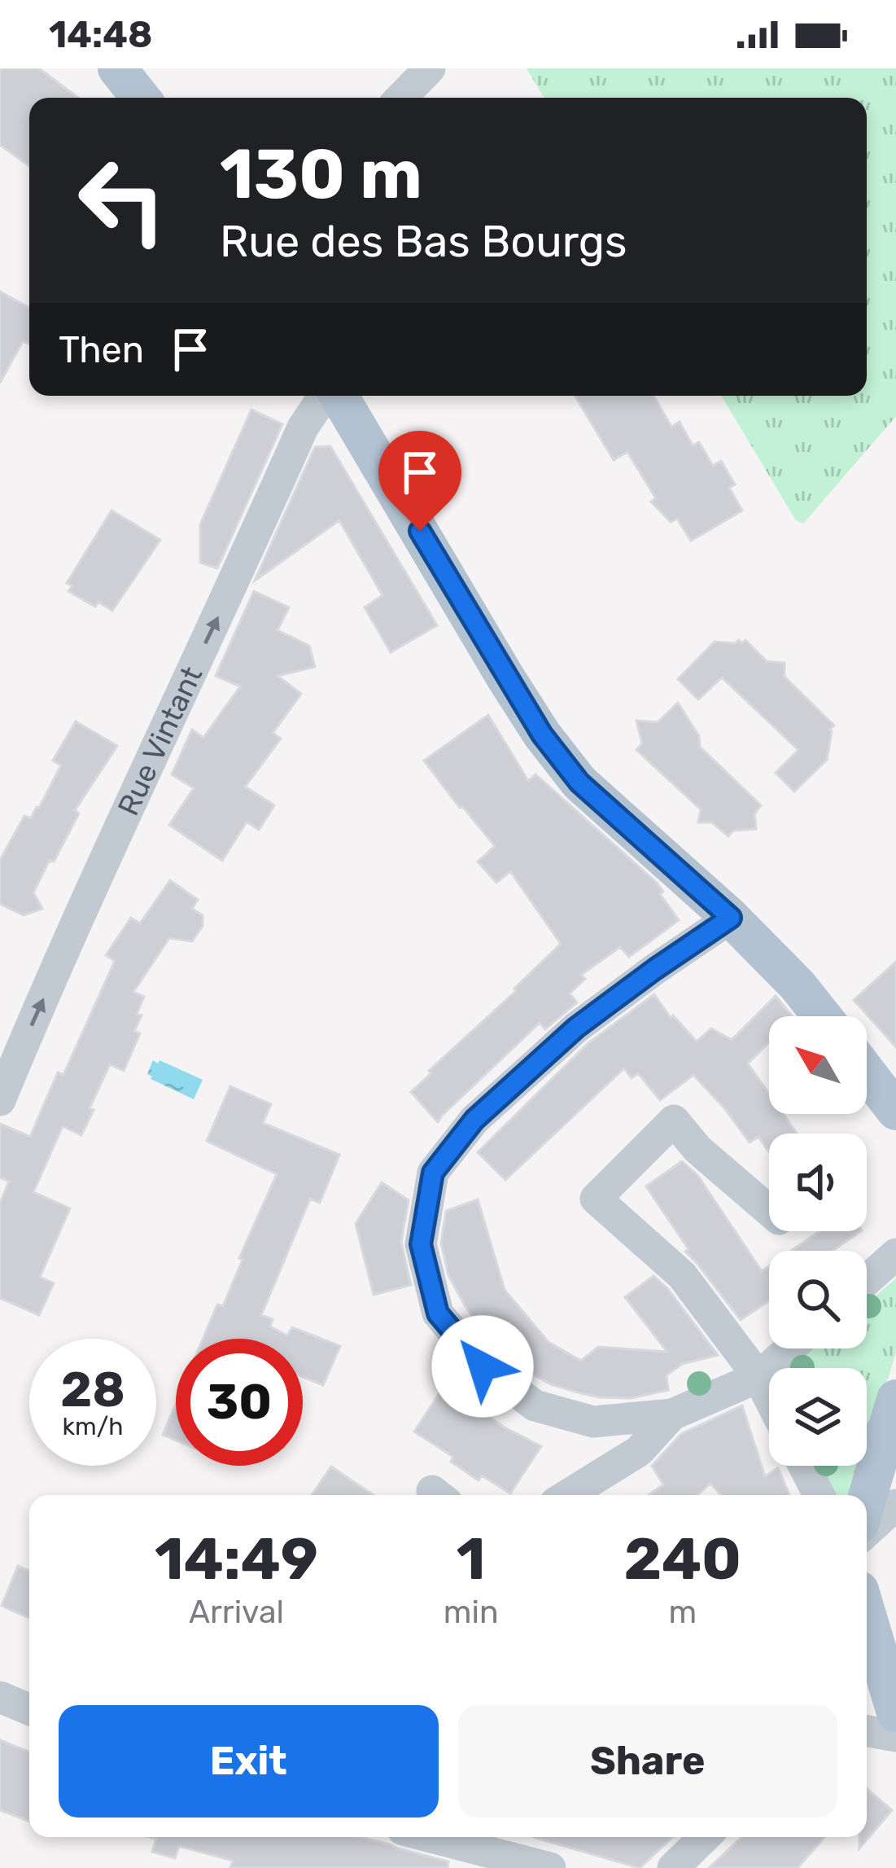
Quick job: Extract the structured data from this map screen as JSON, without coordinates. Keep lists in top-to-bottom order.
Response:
{
  "streets": {
    "street": ["Rue Vintant"]
  },
  "one_way": ["Rue Vintant"],
  "north": "top left",
  "page": {
    "status": "14:48",
    "turn": ["130 m", "Rue des Bas Bourgs"],
    "then": "Then",
    "speed": "28 km/h",
    "limit": "30",
    "eta": [
      "14:49",
      "Arrival",
      "1",
      "min",
      "240",
      "m"
    ],
    "buttons": ["Exit", "Share"]
  }
}
